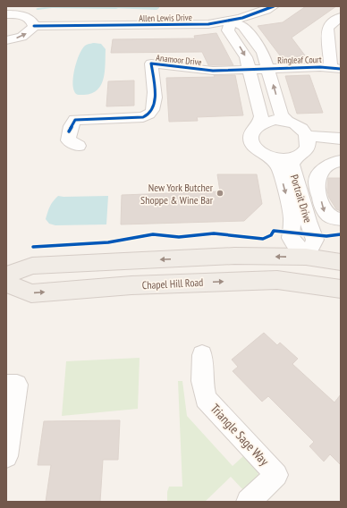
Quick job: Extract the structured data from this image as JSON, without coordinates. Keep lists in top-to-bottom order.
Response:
{
  "streets": {
    "main road": ["Chapel Hill Road"],
    "street": [
      "Allen Lewis Drive",
      "Anamoor Drive",
      "Ringleaf Court",
      "Portrait Drive",
      "Triangle Sage Way"
    ]
  },
  "crossings": [
    ["Anamoor Drive", "Ringleaf Court"]
  ],
  "places": ["New York Butcher Shoppe & Wine Bar"]
}
